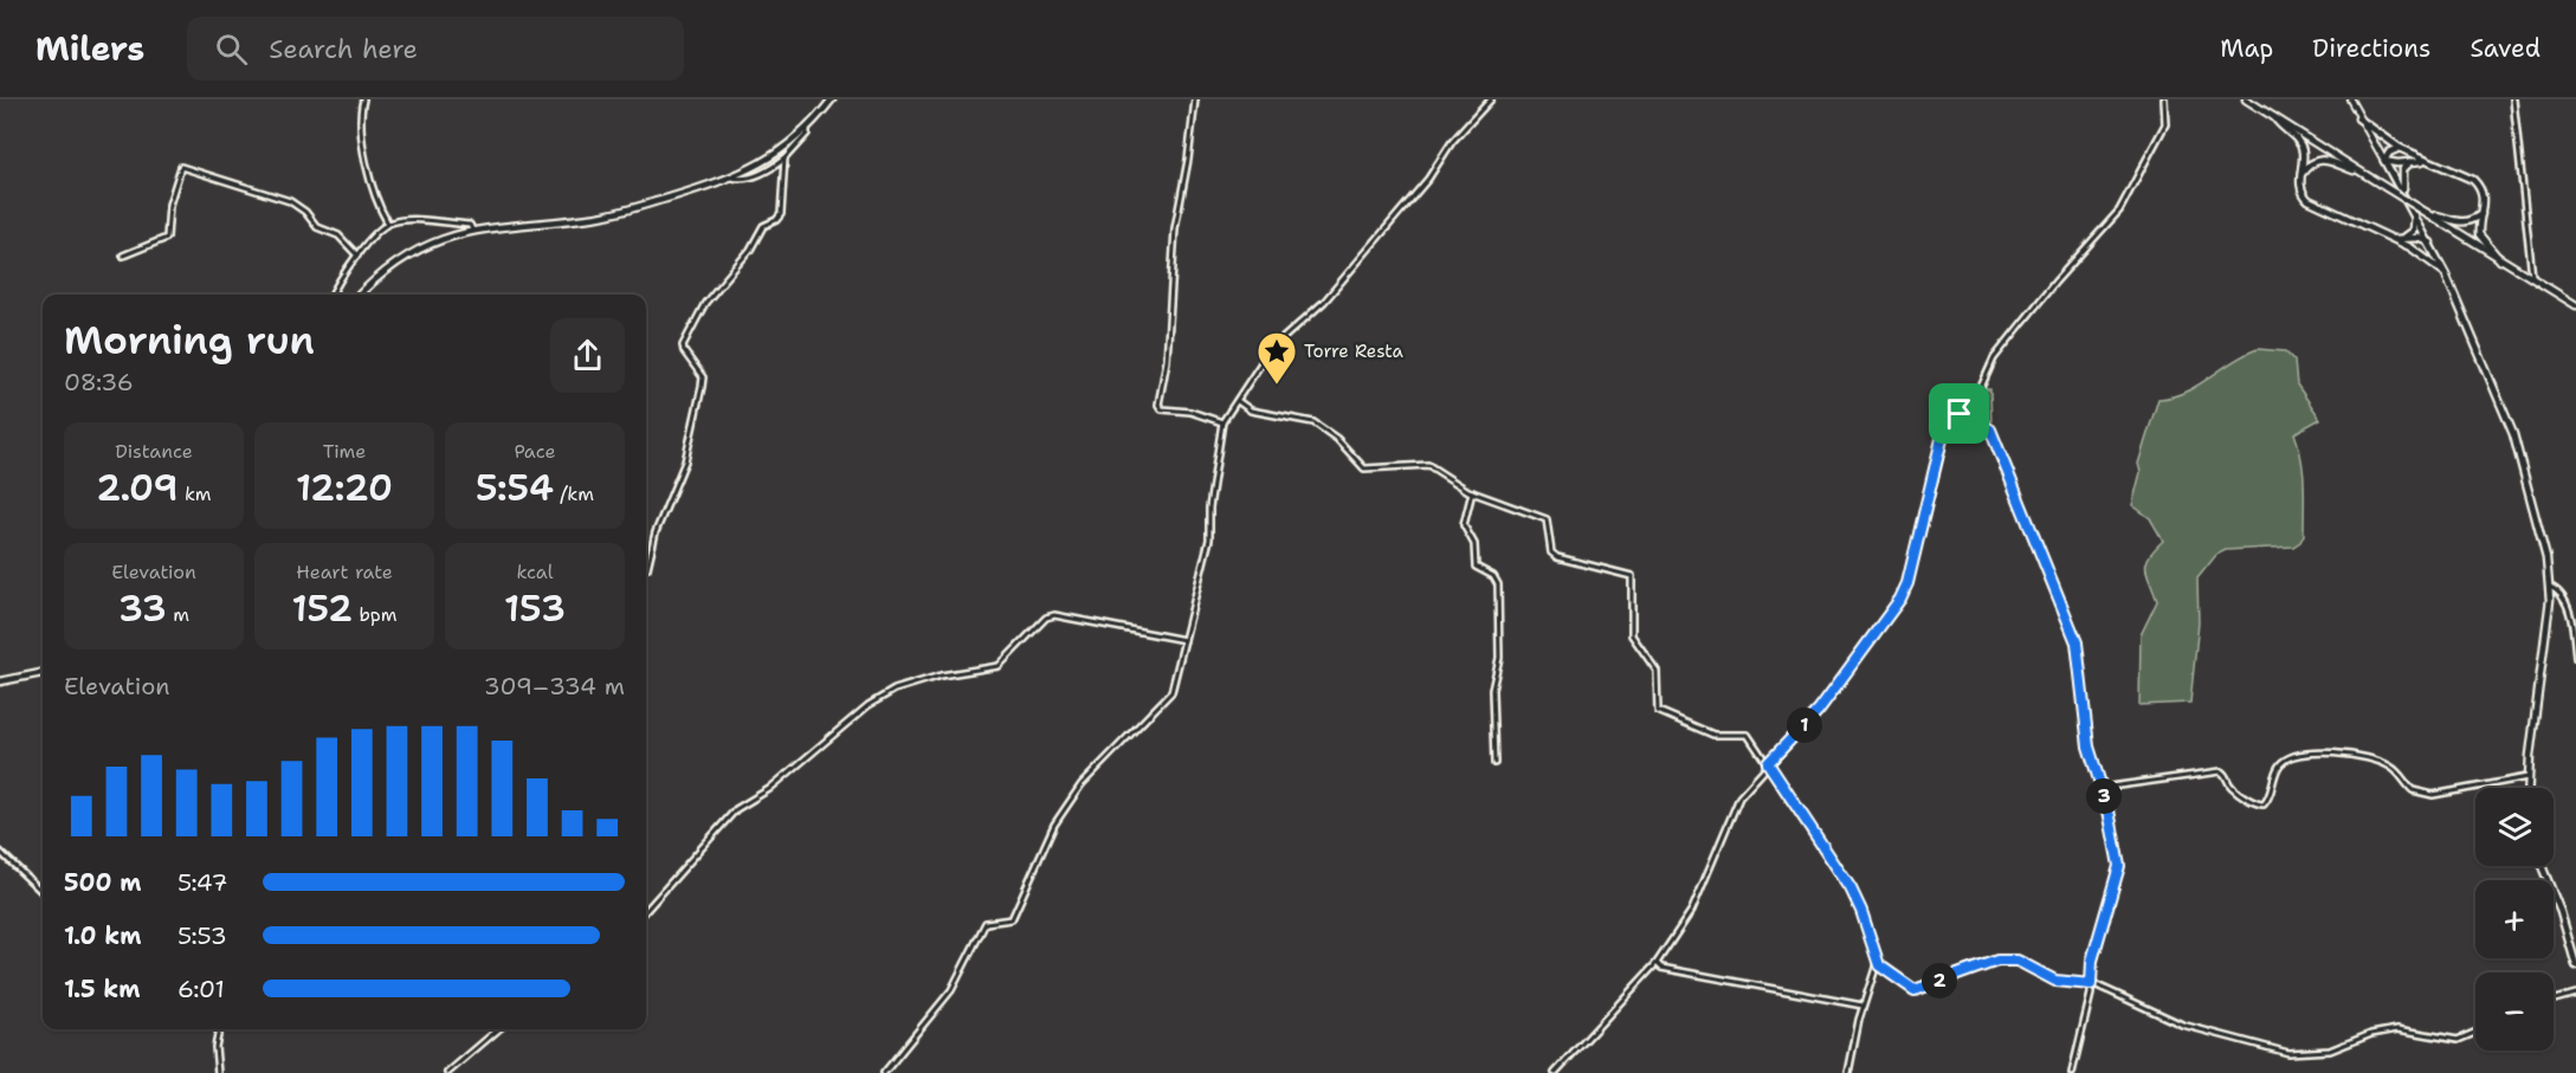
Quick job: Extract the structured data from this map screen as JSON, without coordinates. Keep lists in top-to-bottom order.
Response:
{
  "places": {
    "place": ["Torre Resta"]
  },
  "page": {
    "header": "Milers",
    "search": "Search here",
    "nav": ["Map", "Directions", "Saved"],
    "heading": ["Morning run", "08:36"],
    "stats": [
      ["Distance", "2.09 km"],
      ["Time", "12:20"],
      ["Pace", "5:54 /km"],
      ["Elevation", "33 m"],
      ["Heart rate", "152 bpm"],
      ["kcal", "153"]
    ],
    "chart": ["Elevation", "309–334 m"],
    "pins": ["1", "3", "2"],
    "map_buttons": ["+", "−"],
    "list": [
      {
        "name": "500 m",
        "note": "5:47"
      },
      {
        "name": "1.0 km",
        "note": "5:53"
      },
      {
        "name": "1.5 km",
        "note": "6:01"
      }
    ]
  }
}
